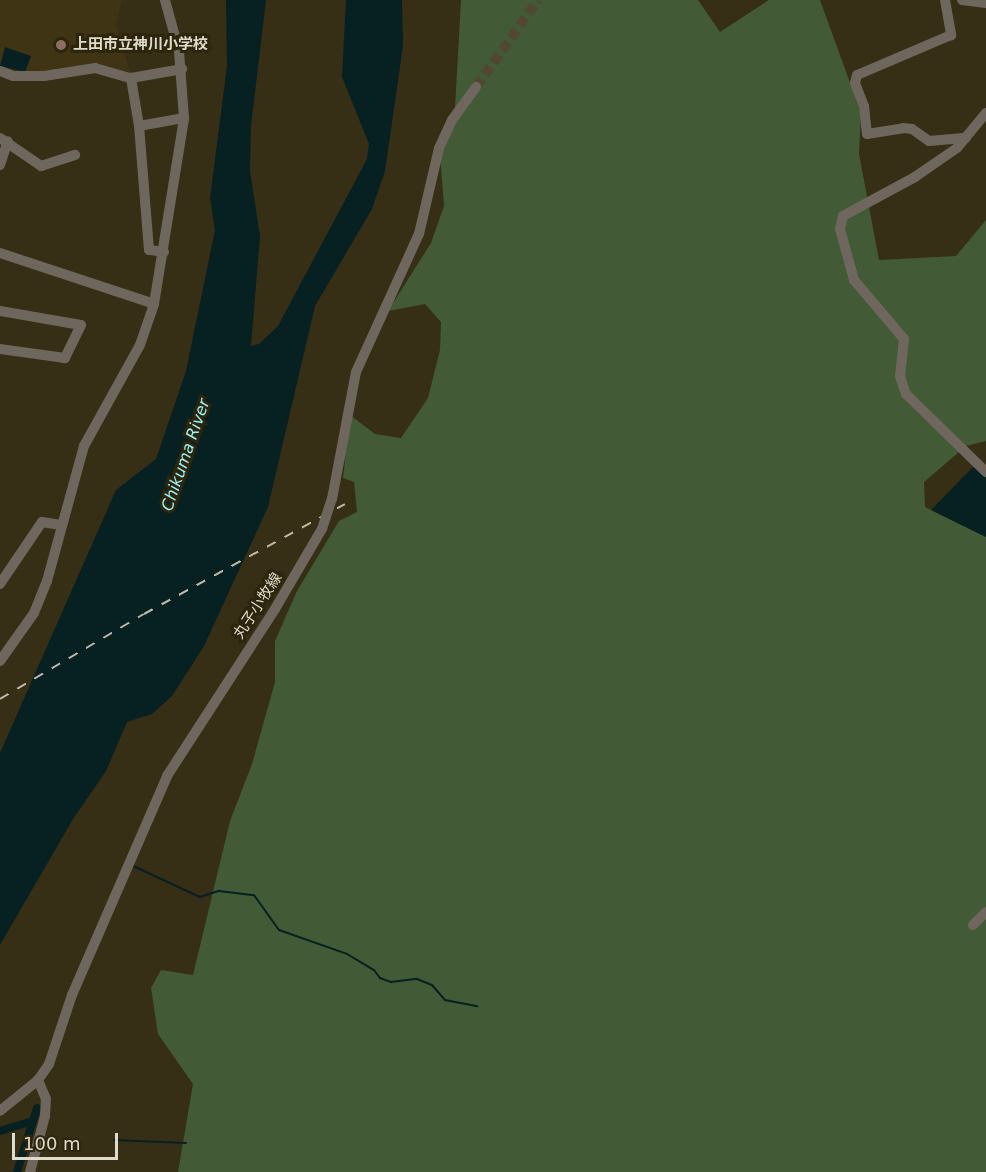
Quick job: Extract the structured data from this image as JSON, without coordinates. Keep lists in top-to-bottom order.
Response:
{
  "streets": {
    "street": ["丸子小牧線"]
  },
  "water": ["Chikuma River"],
  "places": ["上田市立神川小学校"],
  "scale_bar": "100 m"
}
